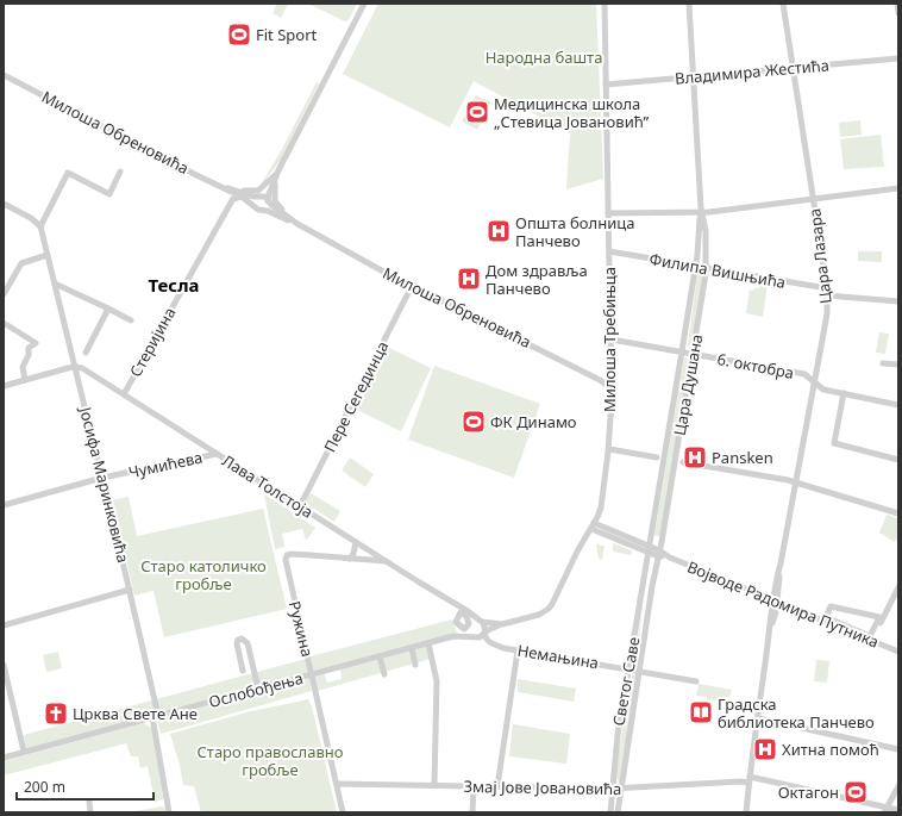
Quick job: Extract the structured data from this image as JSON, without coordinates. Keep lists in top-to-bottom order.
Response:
{
  "streets": {
    "street": [
      "Владимира Жестића",
      "Милоша Обреновића",
      "Цара Лазара",
      "Филипа Вишњића",
      "Милоша Требињца",
      "Стеријина",
      "6. октобра",
      "Цара Душана",
      "Пере Сегединца",
      "Чумићева",
      "Јосифа Маринковића",
      "Лава Толстоја",
      "Војводе Радомира Путника",
      "Ружина",
      "Немањина",
      "Светог Саве",
      "Ослобођења",
      "Змај Јове Јовановића"
    ]
  },
  "crossings": [
    ["Владимира Жестића", "Цара Лазара"],
    ["Владимира Жестића", "Милоша Требињца"],
    ["Владимира Жестића", "Цара Душана"],
    ["Милоша Обреновића", "Милоша Требињца"],
    ["Милоша Обреновића", "Пере Сегединца"],
    ["Цара Лазара", "Филипа Вишњића"],
    ["Цара Лазара", "6. октобра"],
    ["Цара Лазара", "Војводе Радомира Путника"],
    ["Цара Лазара", "Змај Јове Јовановића"],
    ["Филипа Вишњића", "Милоша Требињца"],
    ["Филипа Вишњића", "Цара Душана"],
    ["Милоша Требињца", "6. октобра"],
    ["Милоша Требињца", "Војводе Радомира Путника"],
    ["Стеријина", "Лава Толстоја"],
    ["6. октобра", "Цара Душана"],
    ["Цара Душана", "Војводе Радомира Путника"],
    ["Цара Душана", "Светог Саве"],
    ["Пере Сегединца", "Лава Толстоја"],
    ["Чумићева", "Јосифа Маринковића"],
    ["Чумићева", "Лава Толстоја"],
    ["Јосифа Маринковића", "Лава Толстоја"],
    ["Јосифа Маринковића", "Ослобођења"],
    ["Лава Толстоја", "Немањина"],
    ["Лава Толстоја", "Ослобођења"],
    ["Војводе Радомира Путника", "Светог Саве"],
    ["Ружина", "Ослобођења"],
    ["Ружина", "Змај Јове Јовановића"],
    ["Немањина", "Светог Саве"],
    ["Немањина", "Ослобођења"],
    ["Светог Саве", "Змај Јове Јовановића"]
  ],
  "districts": ["Тесла"],
  "parks": ["Народна башта", "Старо католичко гробље", "Старо православно гробље"],
  "places": {
    "sports": [
      "Fit Sport",
      "Медицинска школа „Стевица Јовановић”",
      "ФК Динамо",
      "Октагон"
    ],
    "hospital": [
      "Општа болница Панчево",
      "Дом здравља Панчево",
      "Pansken",
      "Хитна помоћ"
    ],
    "library": ["Градска библиотека Панчево"],
    "church": ["Црква Свете Ане"]
  },
  "scale_bar": "200 m"
}
